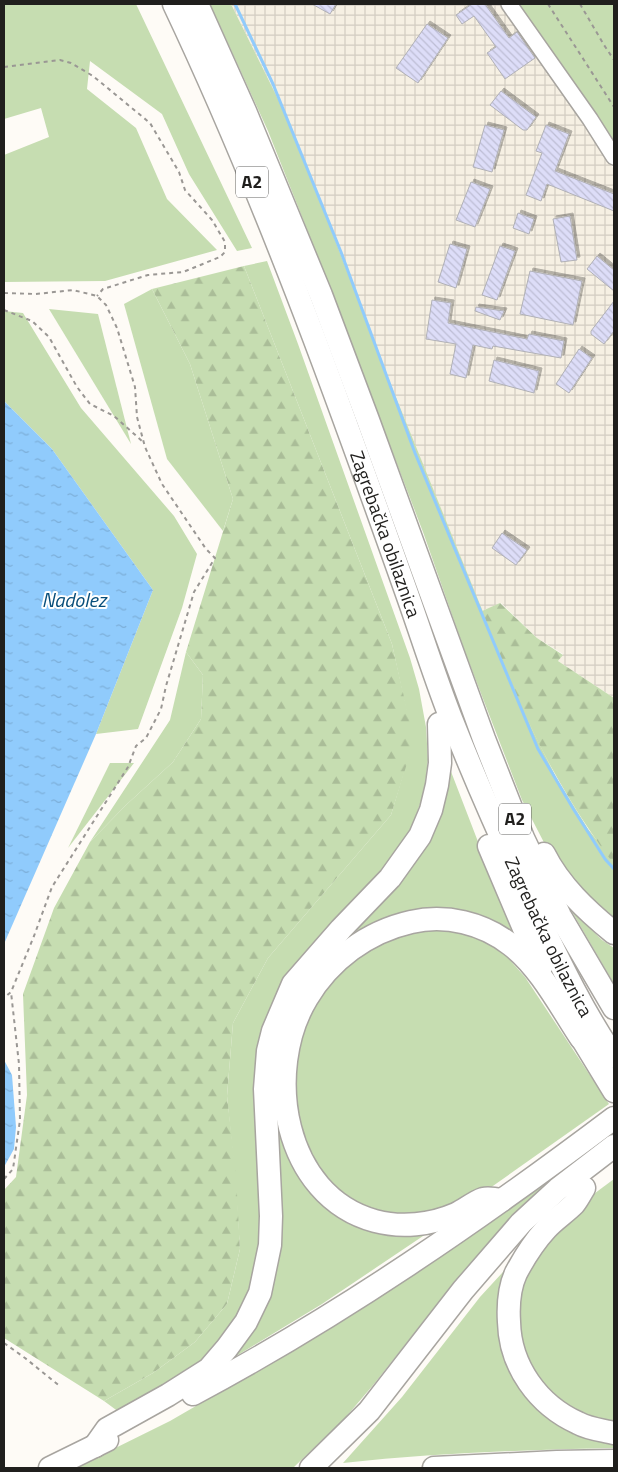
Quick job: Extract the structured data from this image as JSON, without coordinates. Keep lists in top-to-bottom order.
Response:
{
  "streets": {
    "highway": ["A2", "Zagrebačka obilaznica"]
  },
  "water": ["Nadolez"]
}
